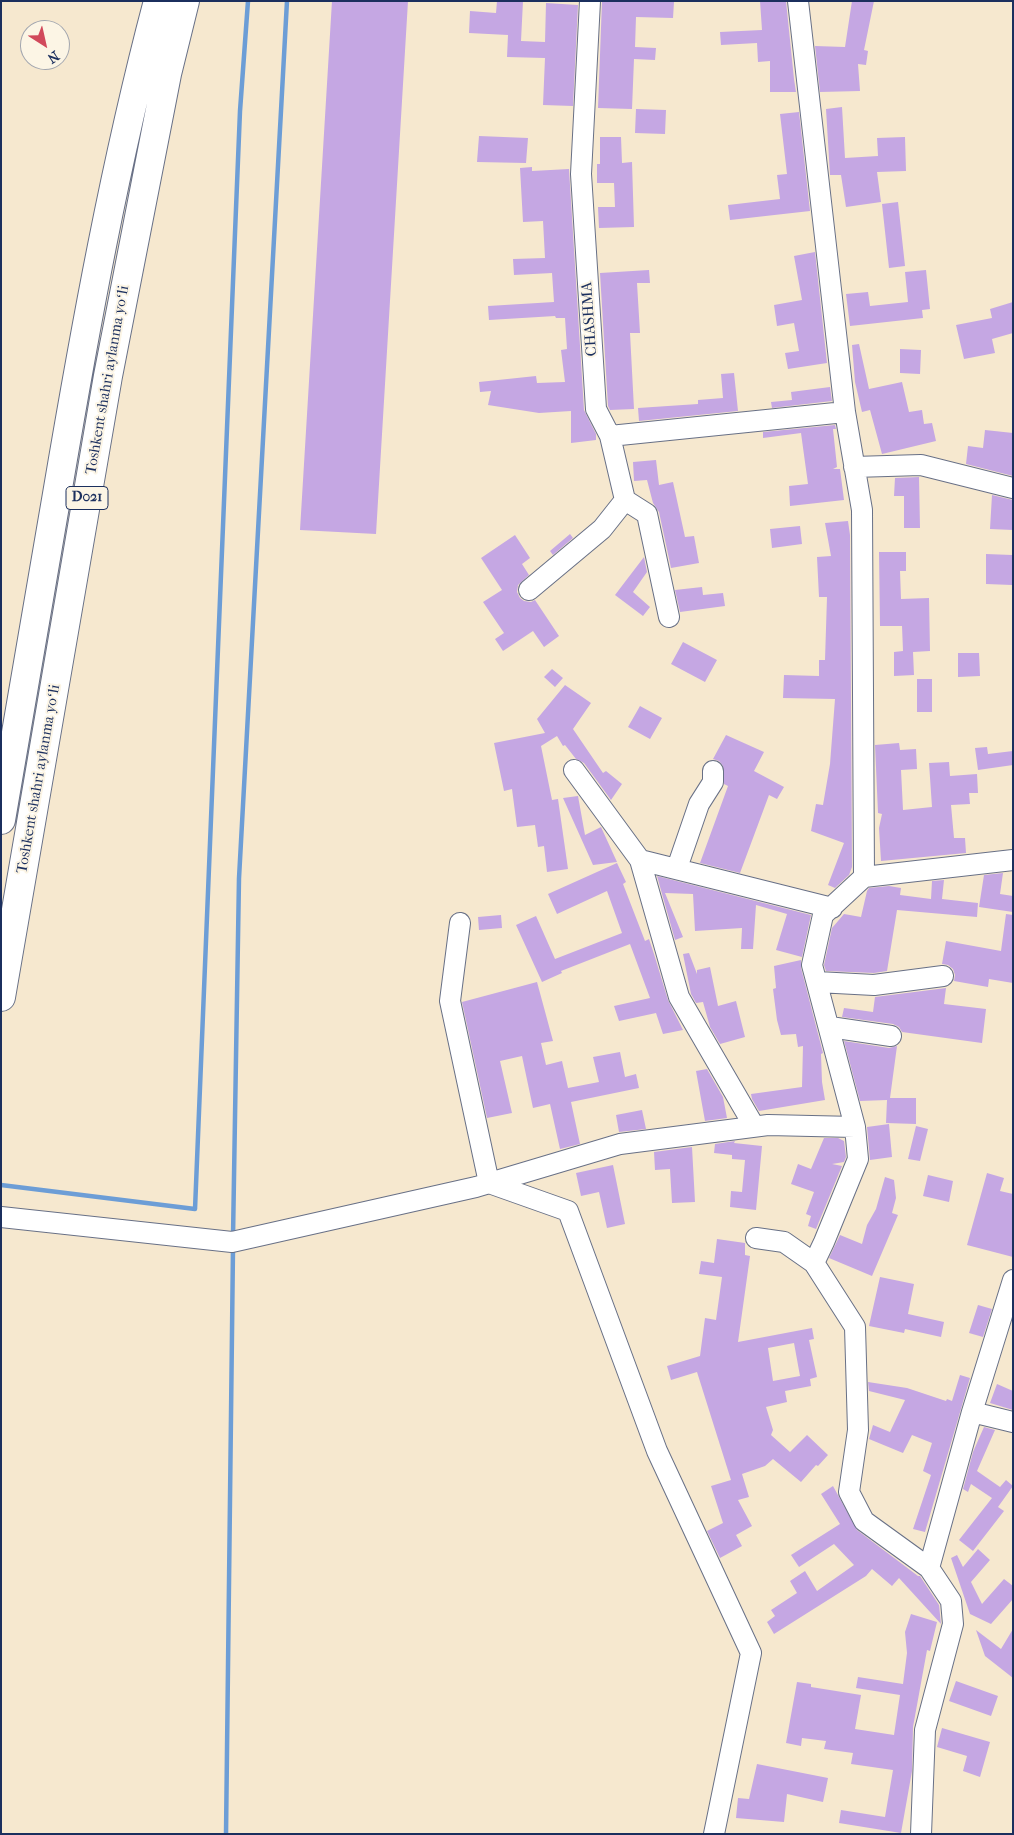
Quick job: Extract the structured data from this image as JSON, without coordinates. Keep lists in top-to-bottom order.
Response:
{
  "streets": {
    "highway": ["Toshkent shahri aylanma yoʻli", "D021"],
    "street": ["CHASHMA"]
  },
  "north": "bottom right"
}
